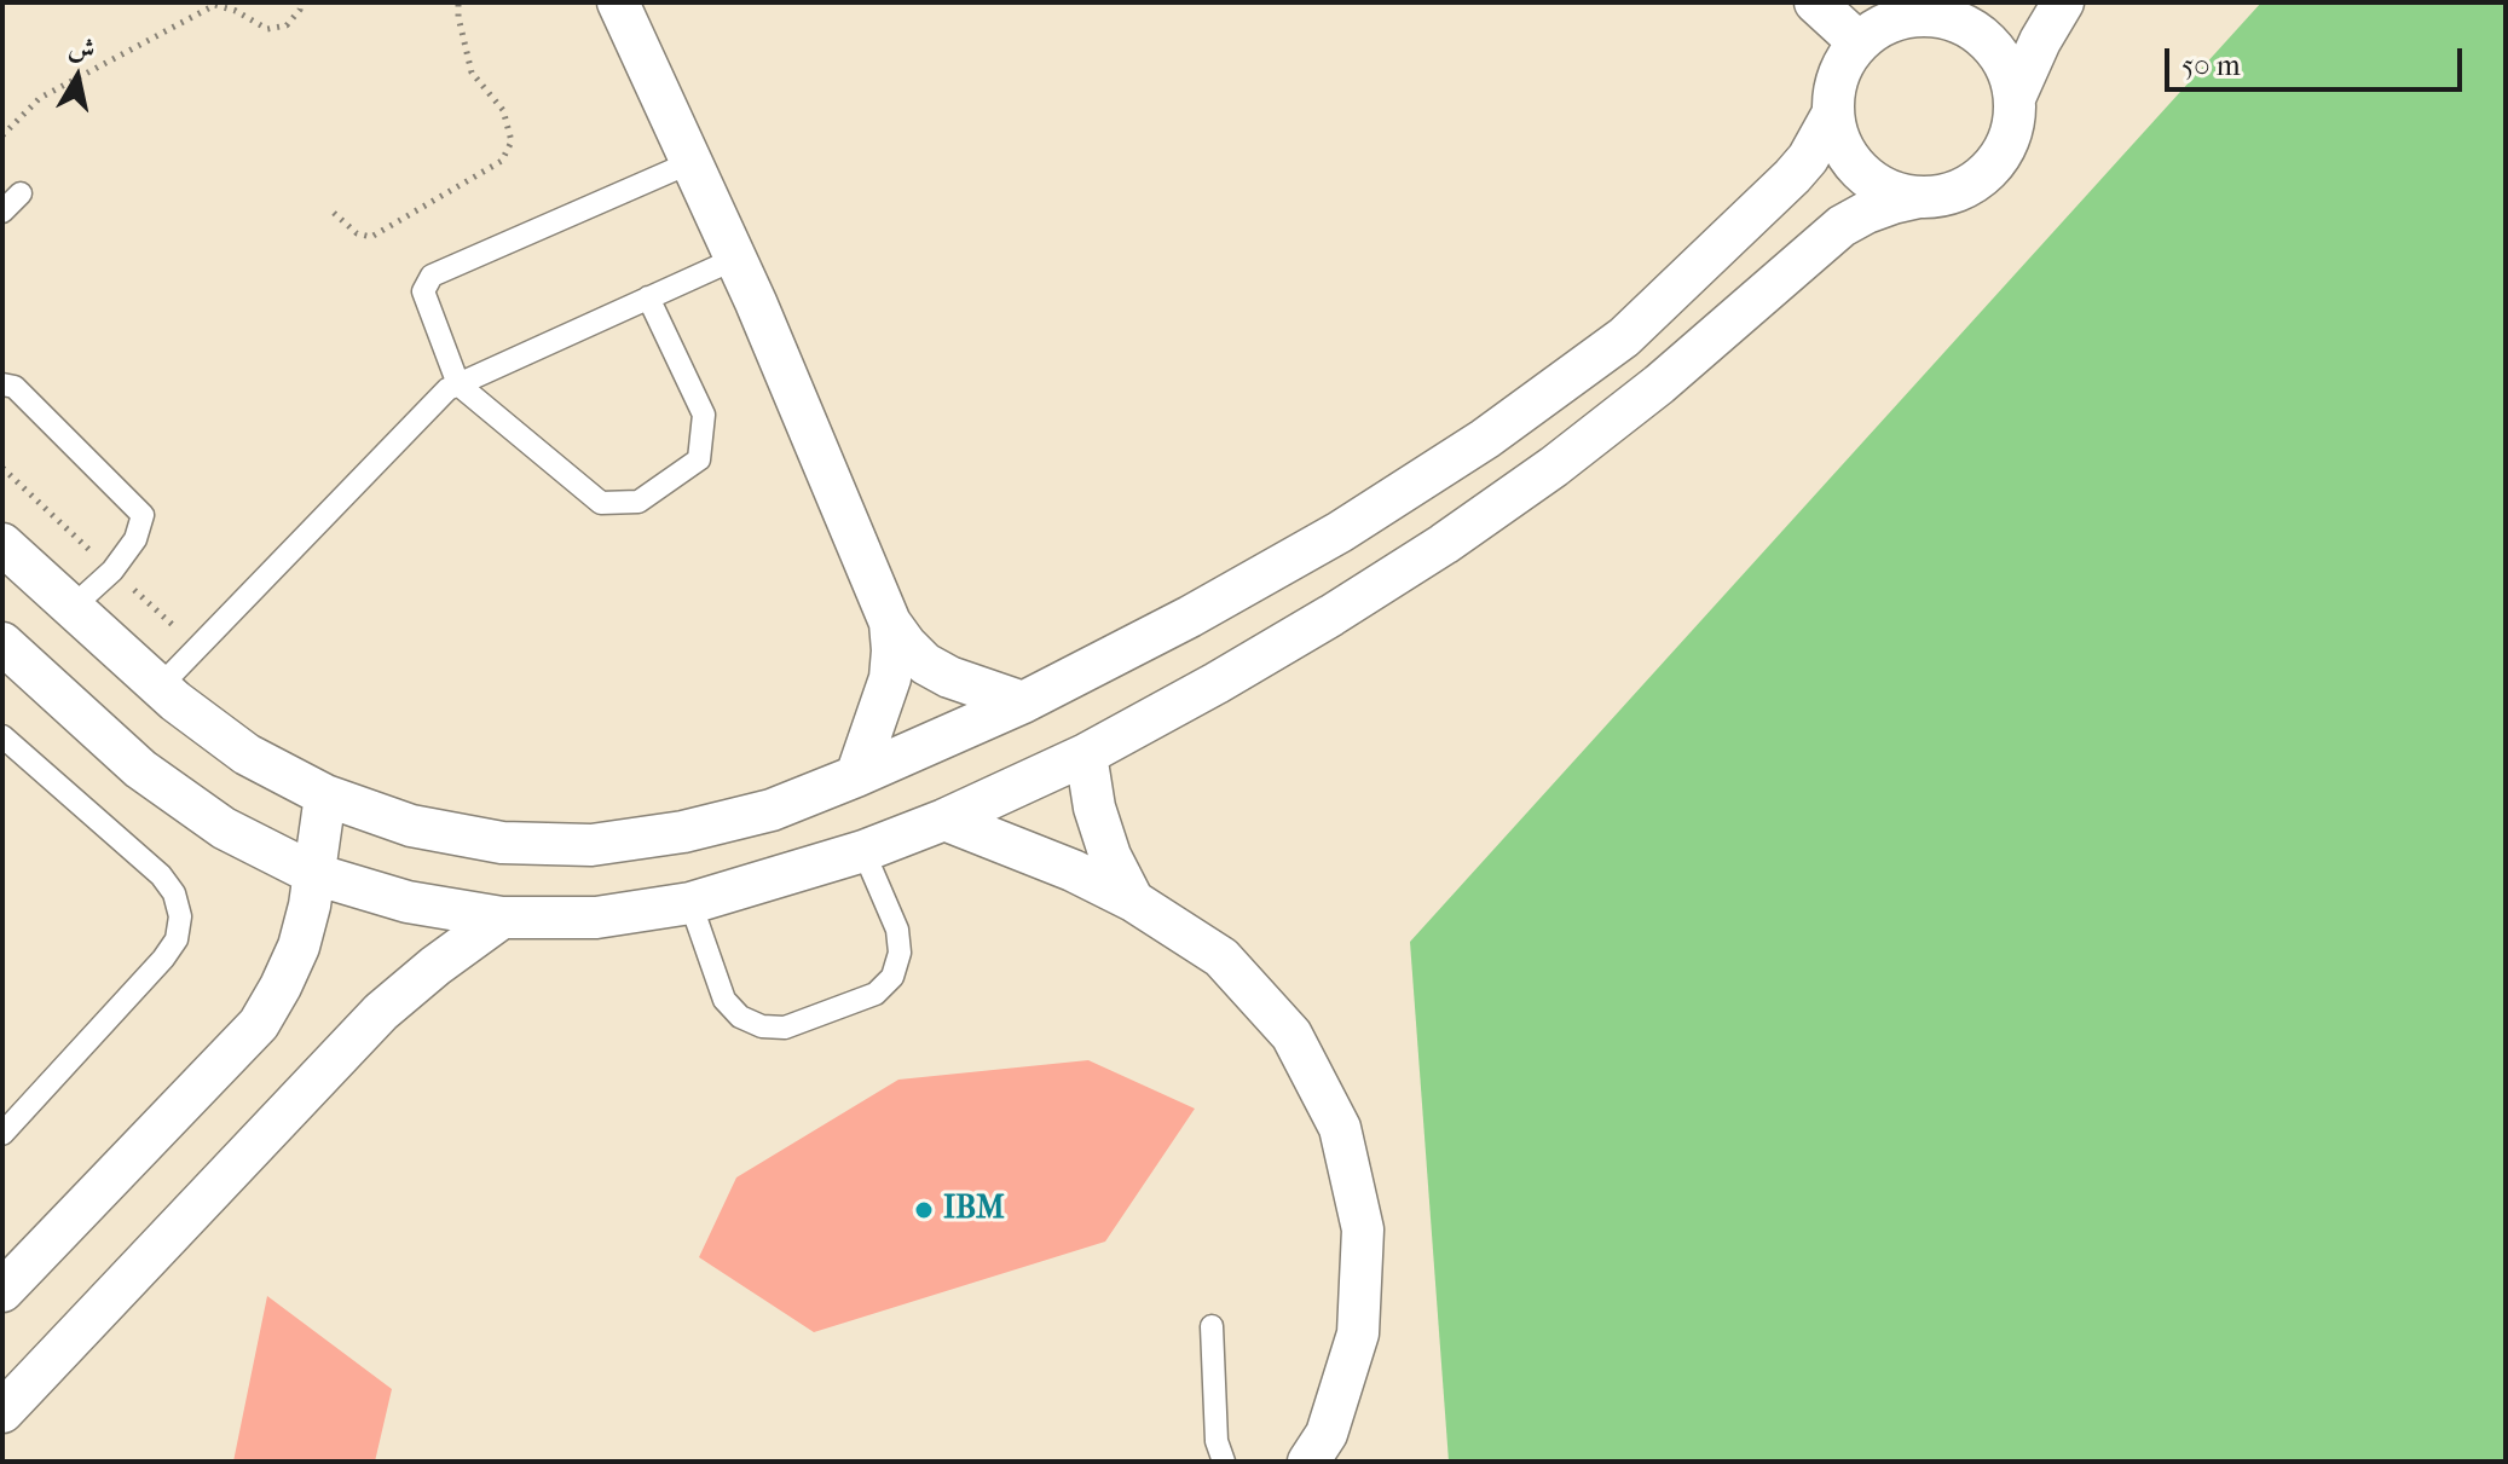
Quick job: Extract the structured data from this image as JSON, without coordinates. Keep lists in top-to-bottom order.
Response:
{
  "places": ["IBM"],
  "scale_bar": "50 m",
  "north": "top"
}
